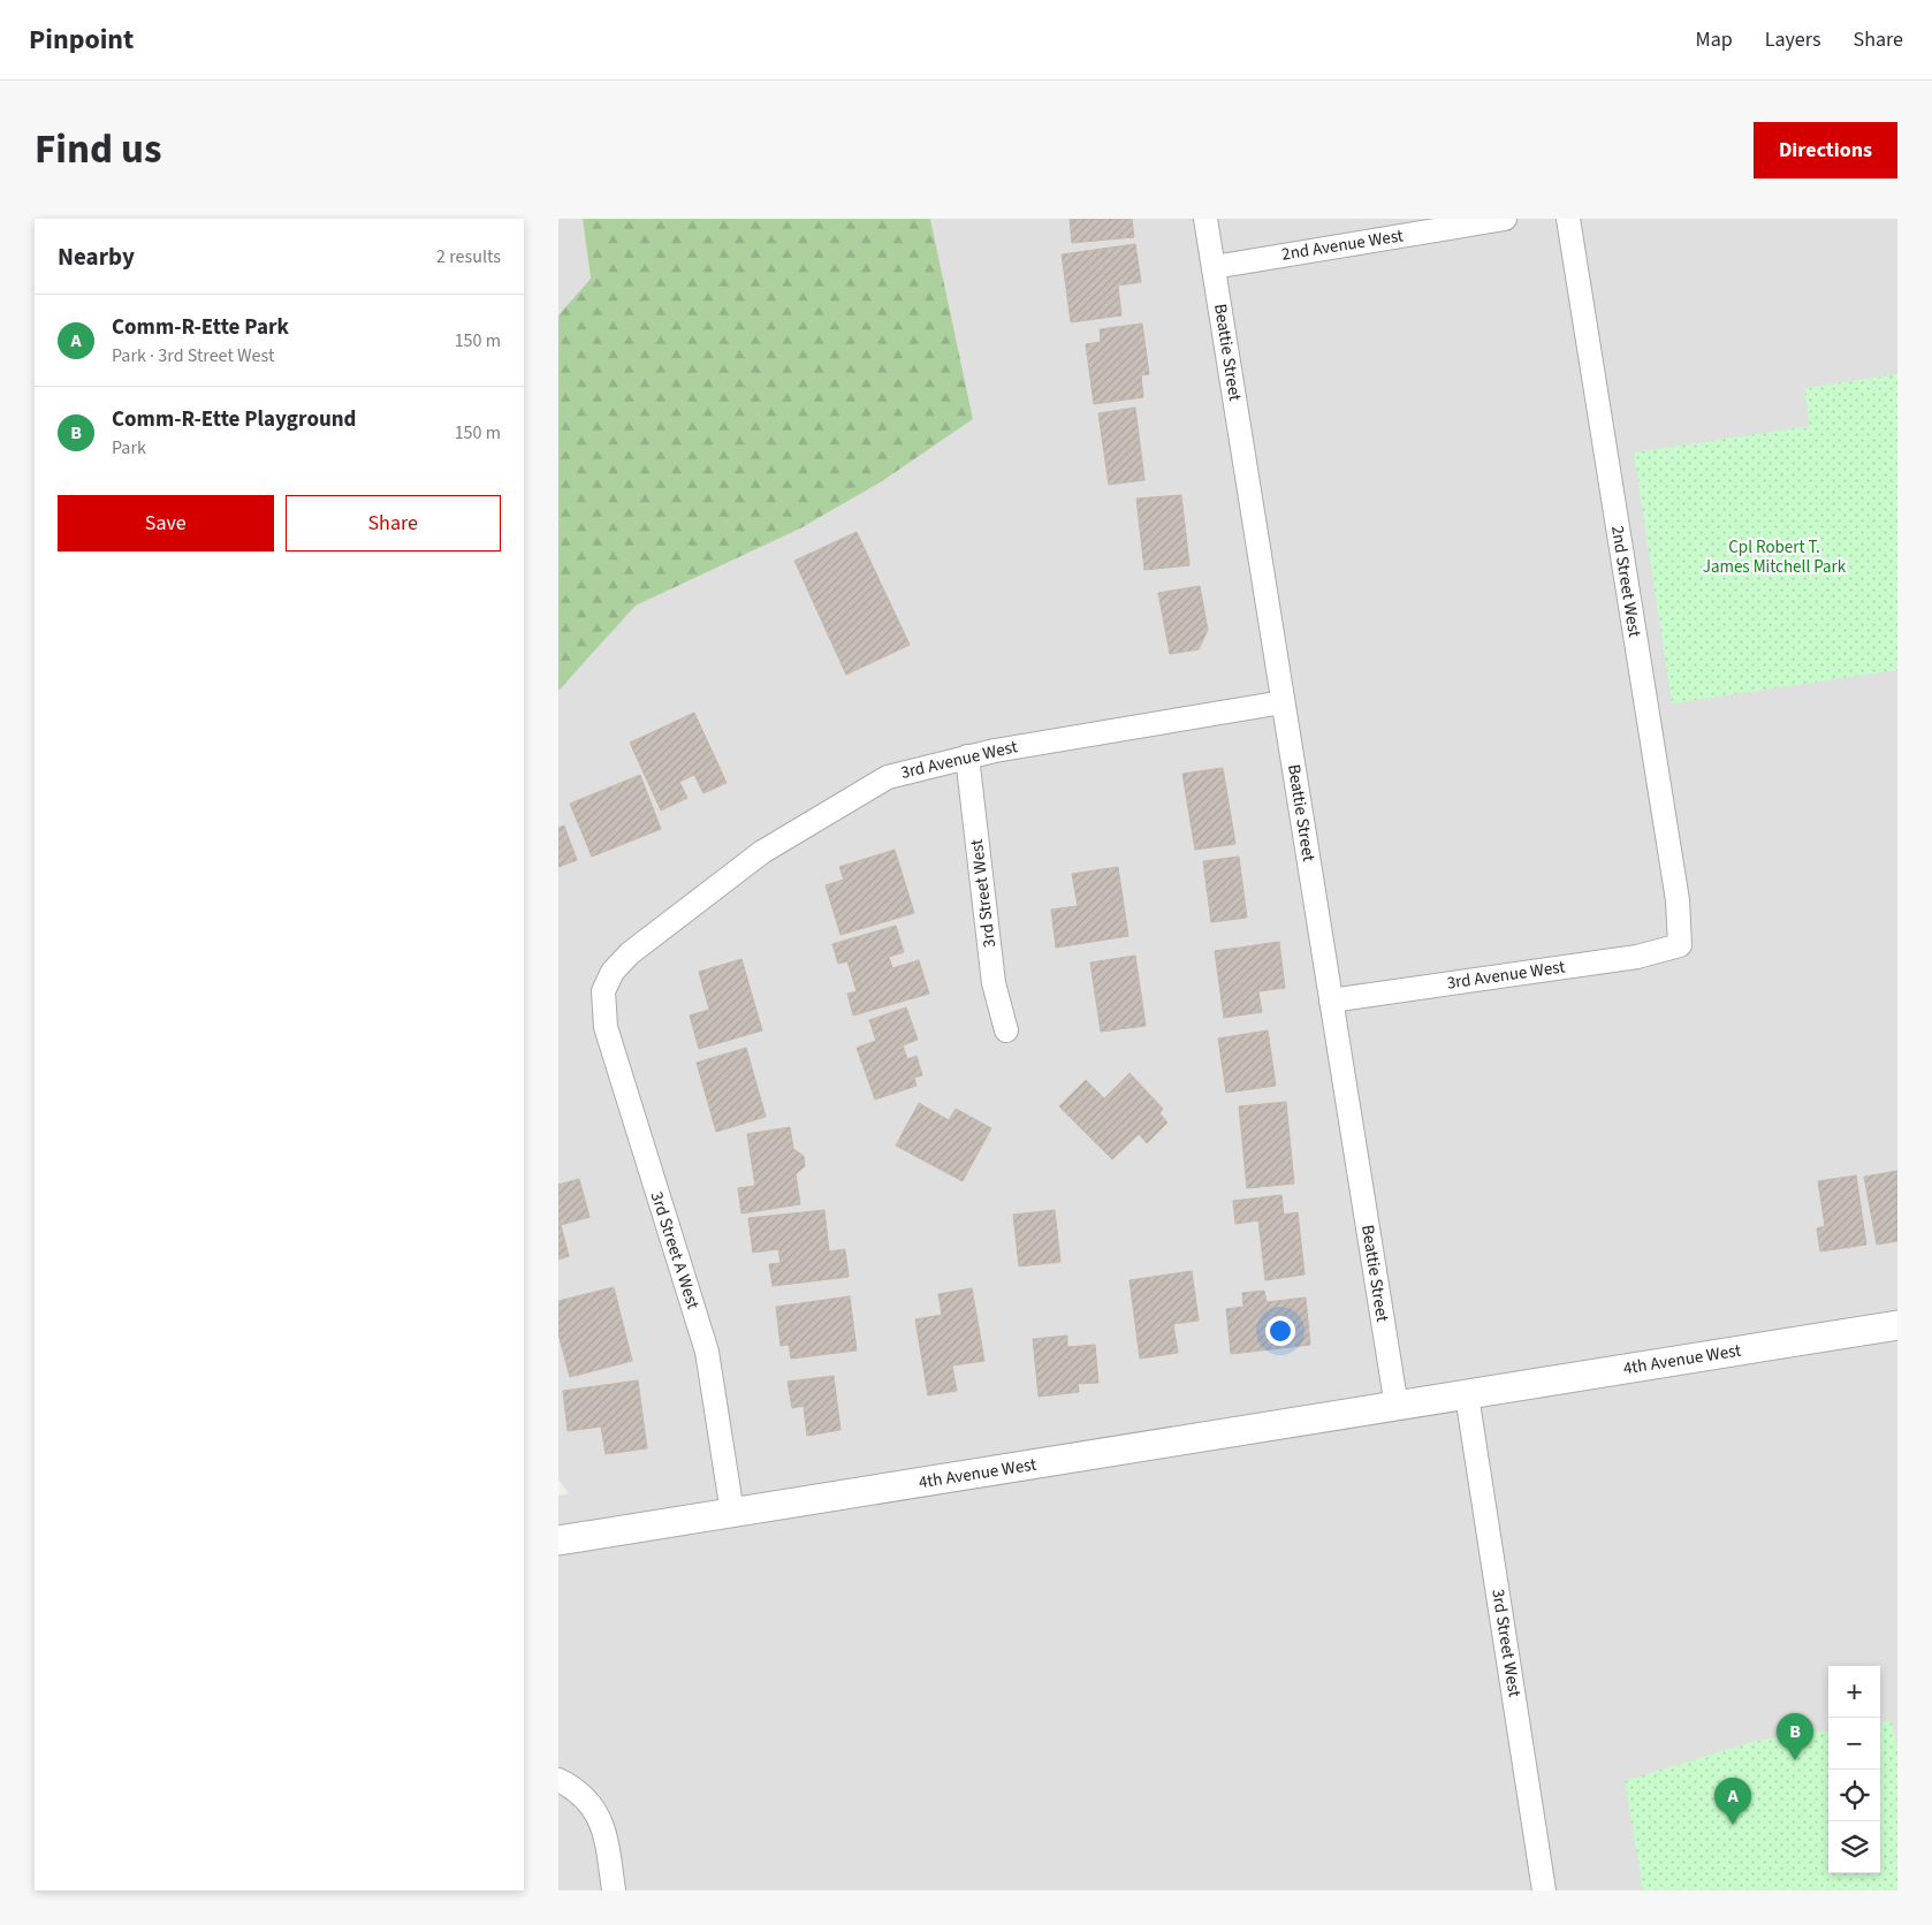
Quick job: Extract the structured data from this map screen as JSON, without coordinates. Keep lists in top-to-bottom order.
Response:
{
  "streets": {
    "street": [
      "2nd Avenue West",
      "Beattie Street",
      "2nd Street West",
      "3rd Avenue West",
      "3rd Street West",
      "3rd Street A West",
      "4th Avenue West"
    ]
  },
  "crossings": [
    ["2nd Avenue West", "Beattie Street"],
    ["Beattie Street", "3rd Avenue West"],
    ["Beattie Street", "4th Avenue West"],
    ["2nd Street West", "3rd Avenue West"],
    ["3rd Avenue West", "3rd Street West"],
    ["3rd Avenue West", "3rd Street A West"],
    ["3rd Street West", "4th Avenue West"],
    ["3rd Street A West", "4th Avenue West"]
  ],
  "parks": ["Cpl Robert T. James Mitchell Park"],
  "page": {
    "header": "Pinpoint",
    "nav": ["Map", "Layers", "Share"],
    "title": "Find us",
    "buttons": [
      "Directions",
      ["Save", "Share"]
    ],
    "heading": ["Nearby", "2 results"],
    "list": [
      {
        "mark": "A",
        "name": "Comm-R-Ette Park",
        "note": "Park · 3rd Street West",
        "value": "150 m"
      },
      {
        "mark": "B",
        "name": "Comm-R-Ette Playground",
        "note": "Park",
        "value": "150 m"
      }
    ],
    "map_buttons": ["+", "−"],
    "pins": ["B", "A"]
  }
}
